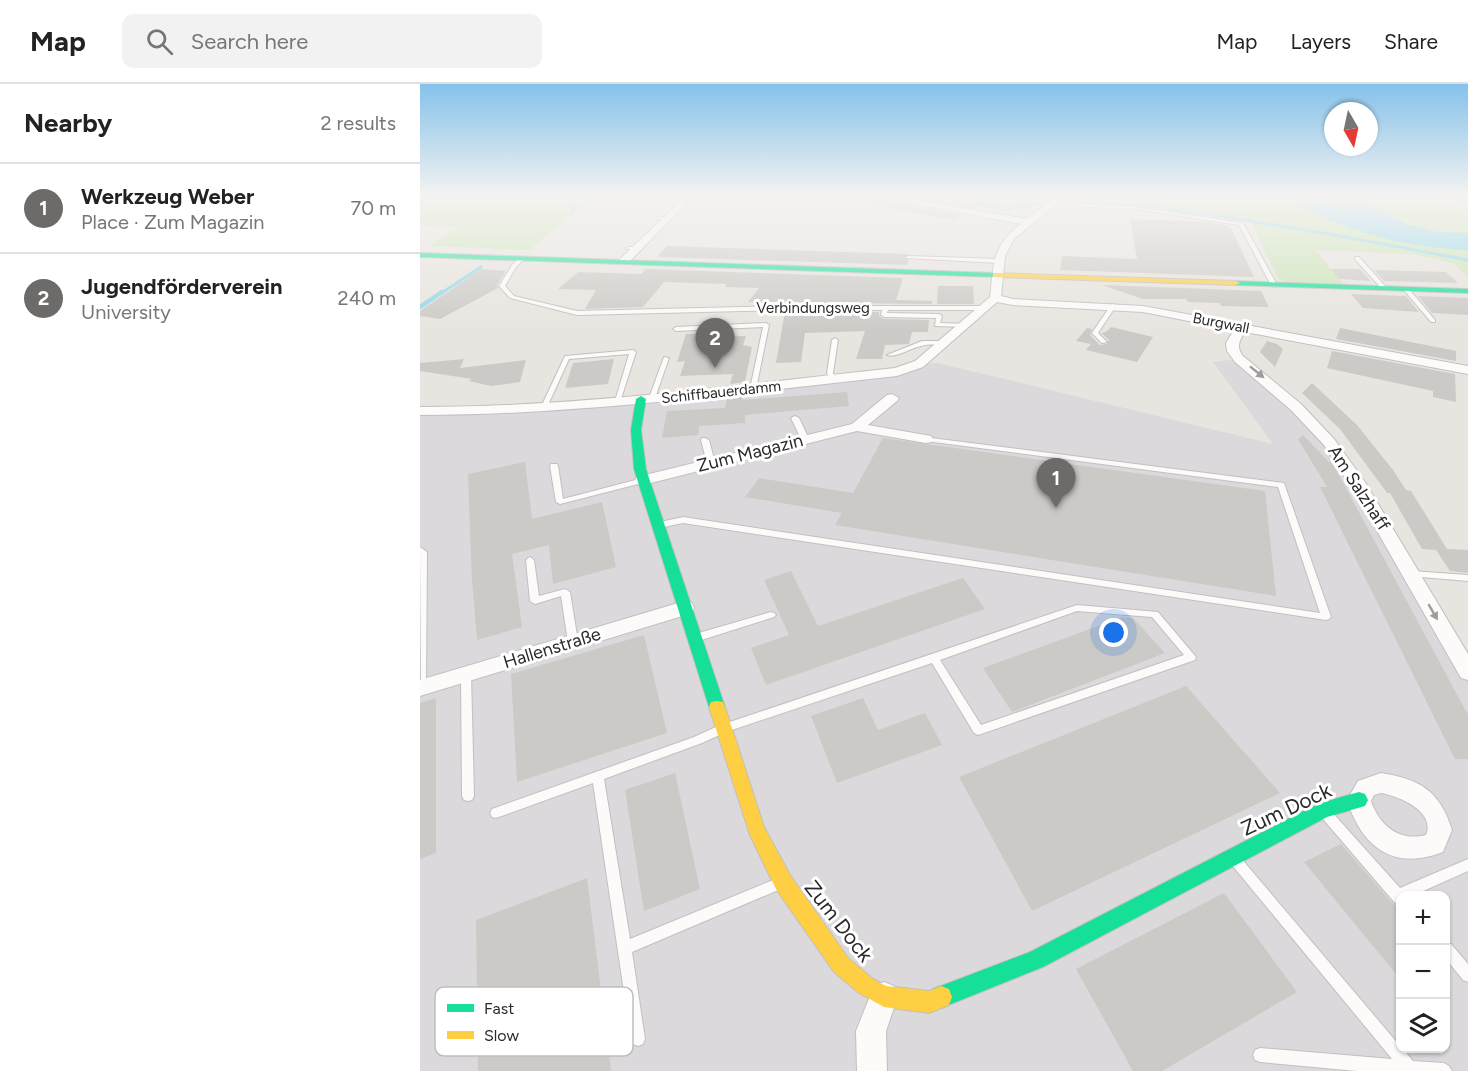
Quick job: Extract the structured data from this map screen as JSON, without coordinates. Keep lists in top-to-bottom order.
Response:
{
  "streets": {
    "street": [
      "Burgwall",
      "Schiffbauerdamm",
      "Zum Magazin",
      "Am Salzhaff",
      "Hallenstraße",
      "Zum Dock"
    ],
    "lane": ["Verbindungsweg"]
  },
  "crossings": [
    ["Verbindungsweg", "Schiffbauerdamm"],
    ["Burgwall", "Schiffbauerdamm"],
    ["Burgwall", "Am Salzhaff"],
    ["Schiffbauerdamm", "Zum Dock"],
    ["Zum Magazin", "Zum Dock"],
    ["Hallenstraße", "Zum Dock"]
  ],
  "one_way": ["Am Salzhaff"],
  "legend": ["Fast", "Slow"],
  "north": "bottom",
  "page": {
    "header": "Map",
    "search": "Search here",
    "nav": ["Map", "Layers", "Share"],
    "heading": ["Nearby", "2 results"],
    "list": [
      {
        "mark": "1",
        "name": "Werkzeug Weber",
        "note": "Place · Zum Magazin",
        "value": "70 m"
      },
      {
        "mark": "2",
        "name": "Jugendförderverein",
        "note": "University",
        "value": "240 m"
      }
    ],
    "pins": ["2", "1"],
    "map_buttons": ["+", "−"]
  }
}
